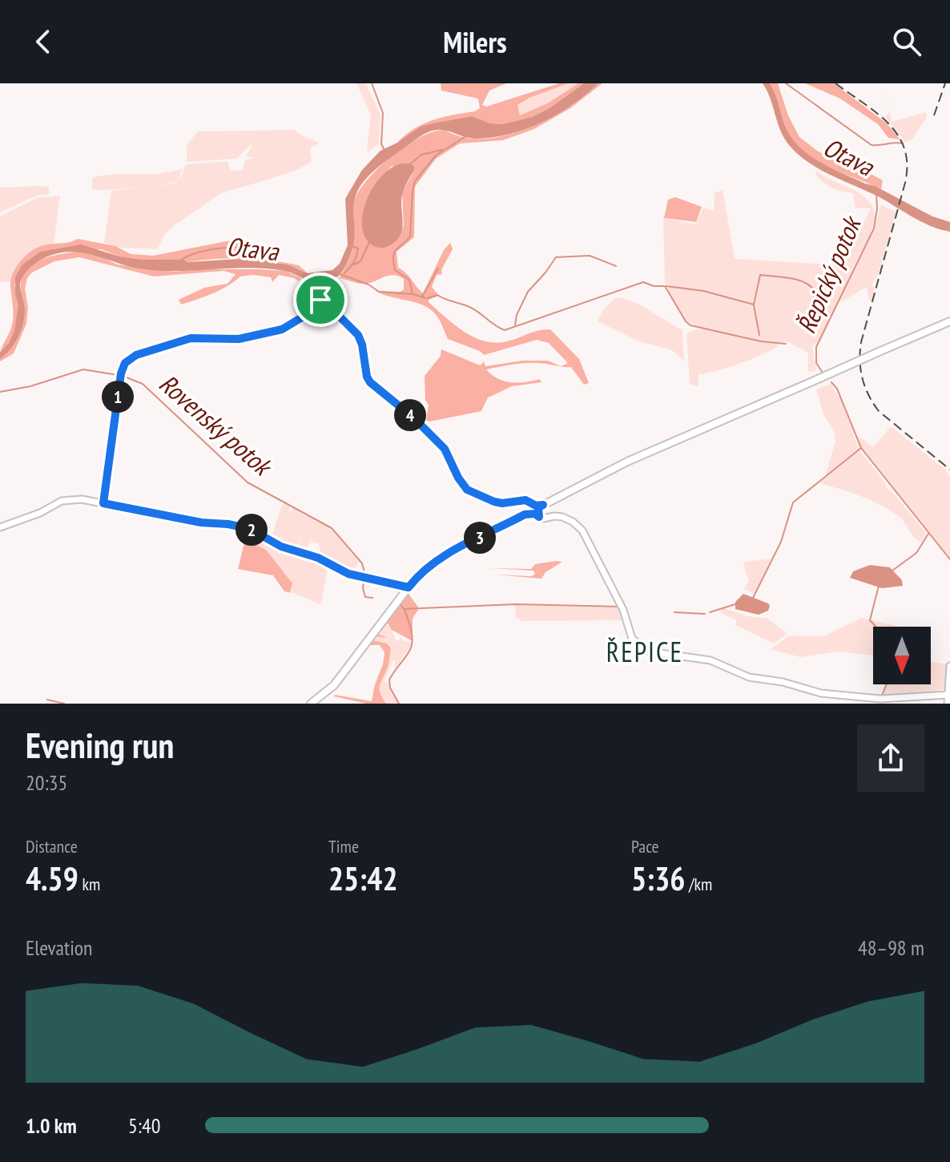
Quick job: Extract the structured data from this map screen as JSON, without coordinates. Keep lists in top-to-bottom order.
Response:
{
  "districts": ["ŘEPICE"],
  "water": ["Otava", "Řepický potok", "Rovenský potok"],
  "north": "bottom",
  "page": {
    "header": "Milers",
    "pins": [
      "1",
      "4",
      "2",
      "3"
    ],
    "heading": ["Evening run", "20:35"],
    "stats": [
      ["Distance", "4.59 km"],
      ["Time", "25:42"],
      ["Pace", "5:36 /km"]
    ],
    "chart": ["Elevation", "48–98 m"],
    "list": [
      {
        "name": "1.0 km",
        "note": "5:40"
      }
    ]
  }
}
